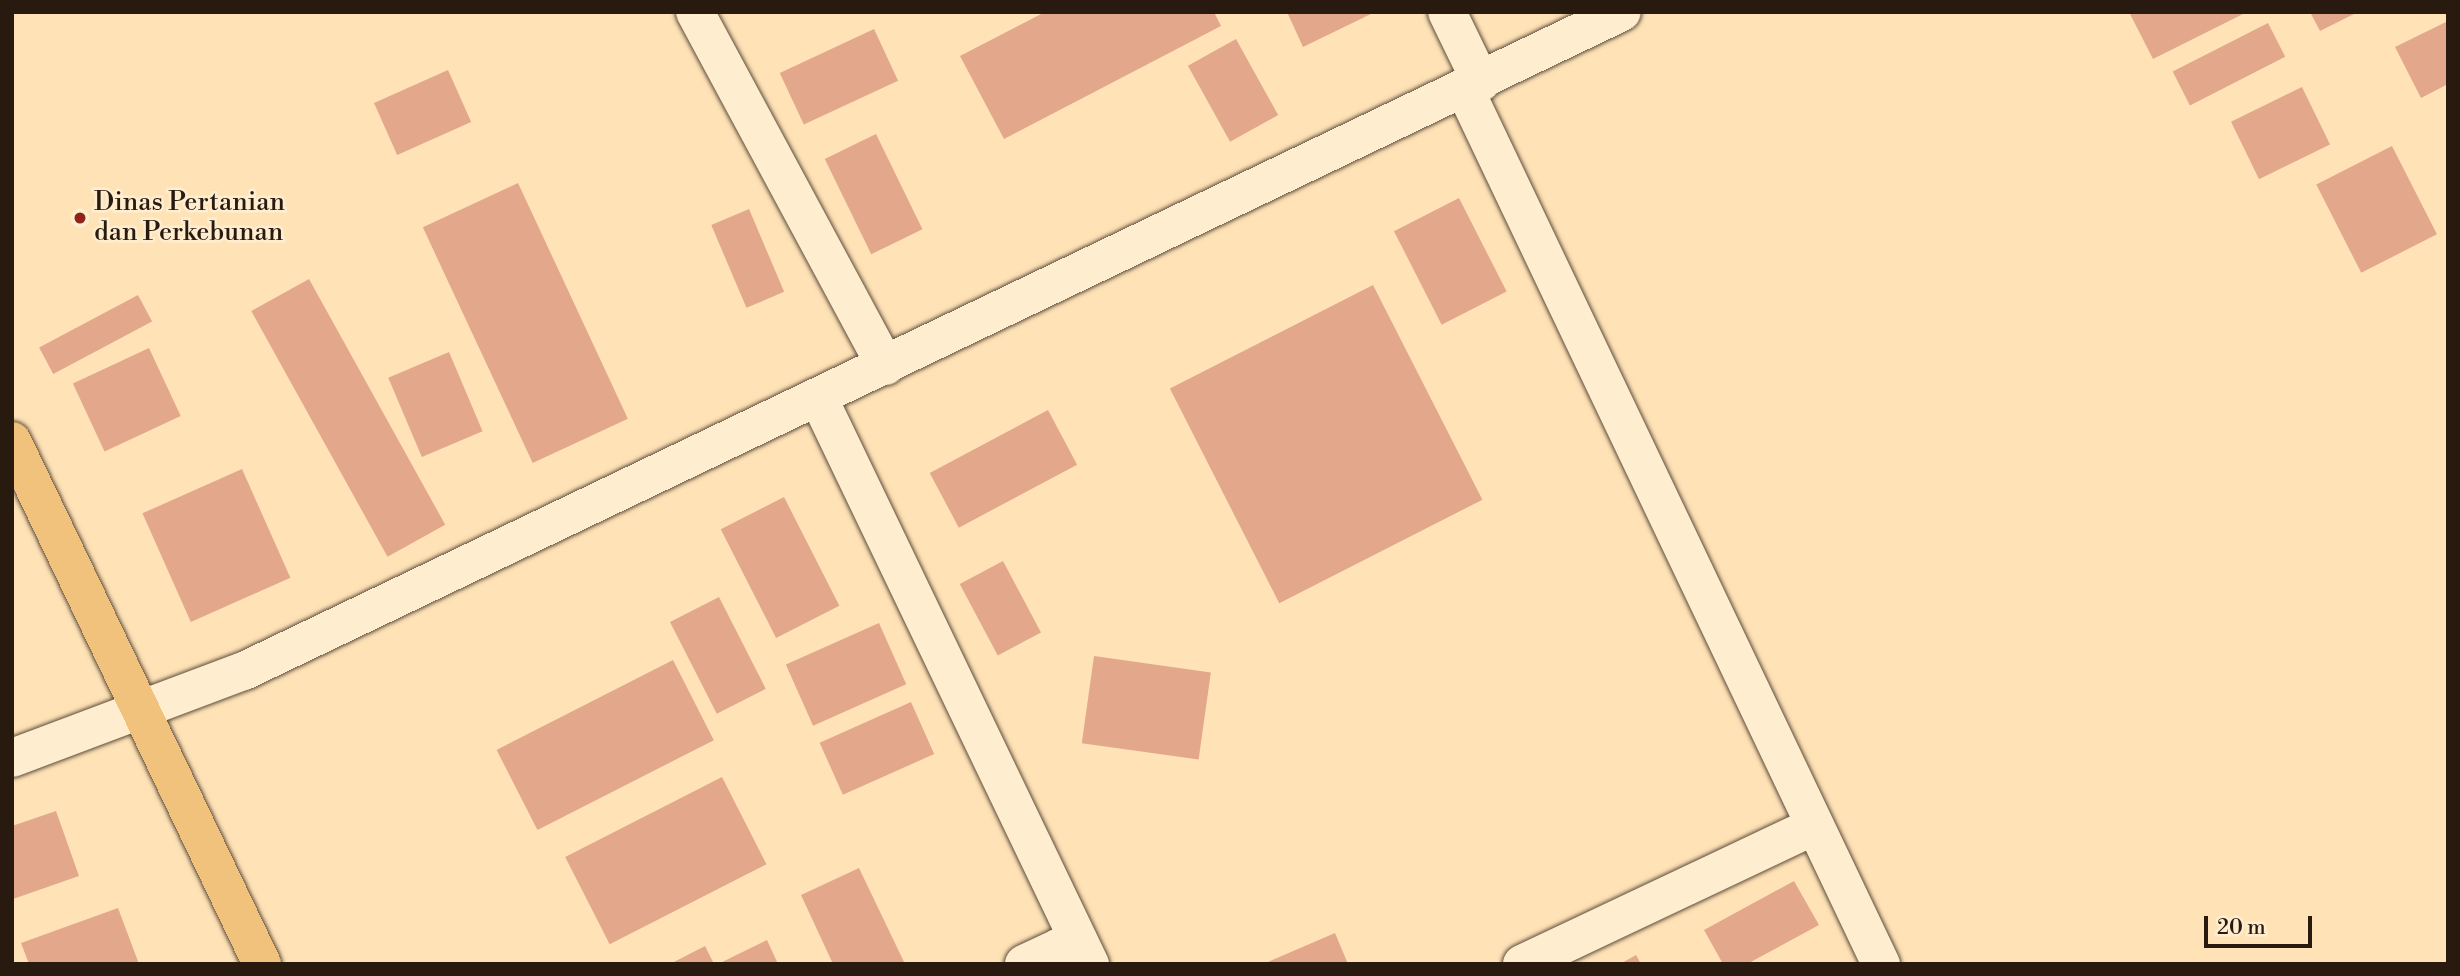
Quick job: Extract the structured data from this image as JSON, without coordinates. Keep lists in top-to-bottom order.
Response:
{
  "places": ["Dinas Pertanian dan Perkebunan"],
  "scale_bar": "20 m"
}
